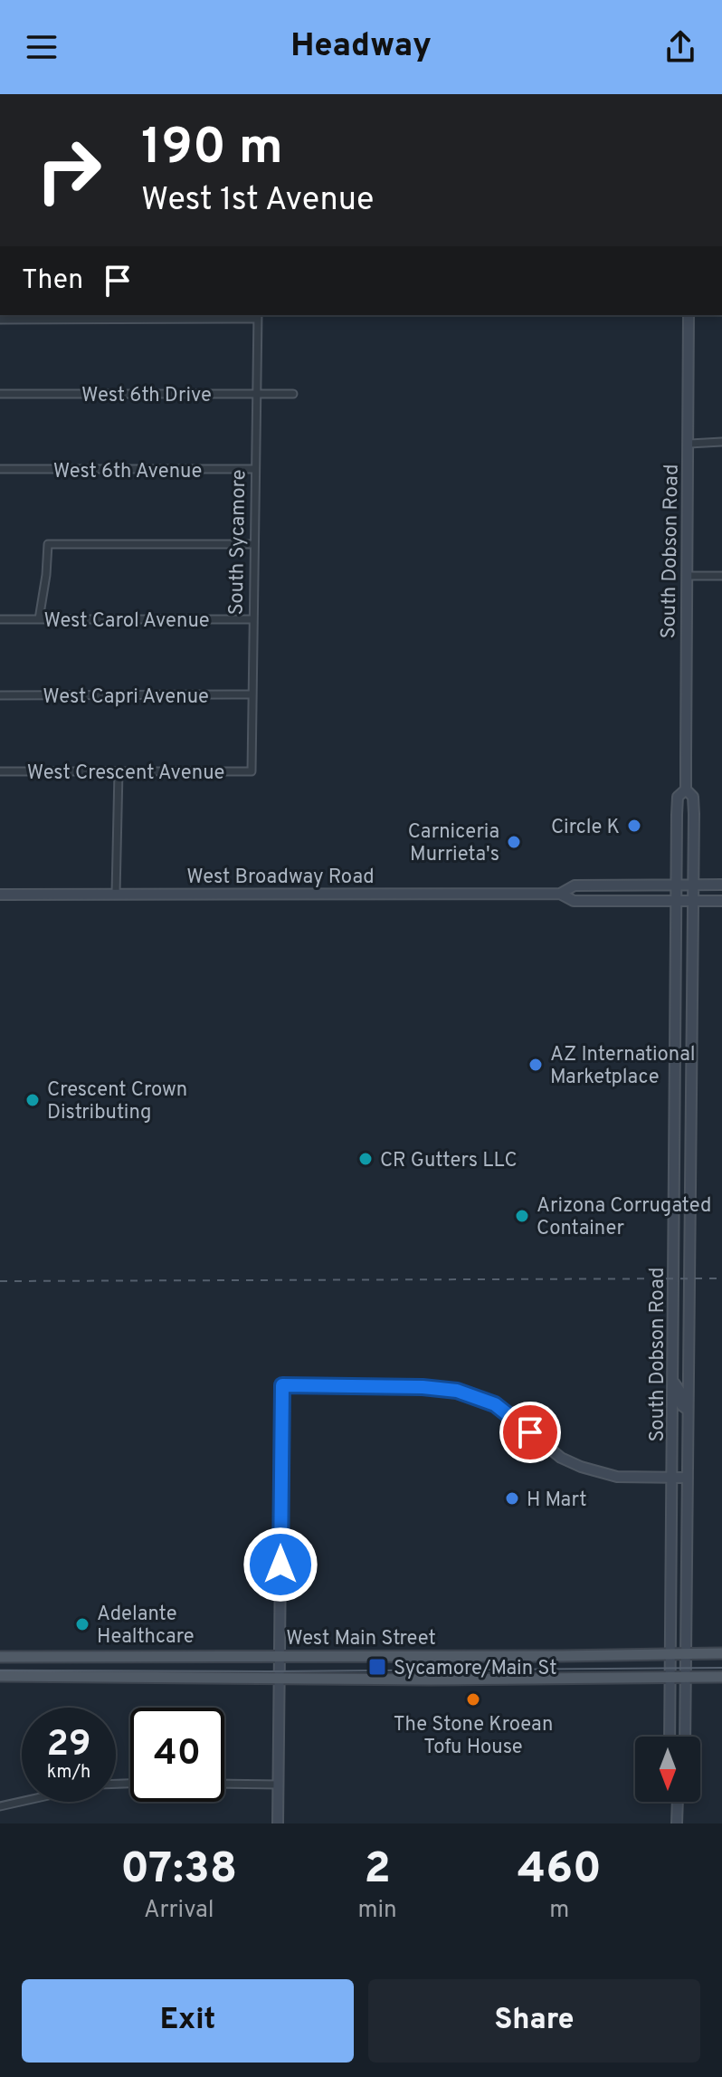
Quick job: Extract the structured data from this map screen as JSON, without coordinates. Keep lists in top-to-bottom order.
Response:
{
  "streets": {
    "main road": ["South Dobson Road", "West Broadway Road", "West Main Street"],
    "street": [
      "West 6th Drive",
      "West 6th Avenue",
      "South Sycamore",
      "West Carol Avenue",
      "West Capri Avenue",
      "West Crescent Avenue"
    ]
  },
  "crossings": [
    ["West 6th Drive", "South Sycamore"],
    ["West 6th Avenue", "South Sycamore"],
    ["South Sycamore", "West Carol Avenue"],
    ["South Sycamore", "West Capri Avenue"],
    ["South Sycamore", "West Crescent Avenue"],
    ["South Dobson Road", "West Broadway Road"],
    ["South Dobson Road", "West Main Street"]
  ],
  "places": {
    "other": [
      "Circle K",
      "Carniceria Murrieta's",
      "AZ International Marketplace",
      "Crescent Crown Distributing",
      "CR Gutters LLC",
      "Arizona Corrugated Container",
      "H Mart",
      "Adelante Healthcare",
      "The Stone Kroean Tofu House"
    ],
    "transit": ["Sycamore/Main St"]
  },
  "north": "bottom",
  "page": {
    "header": "Headway",
    "turn": ["190 m", "West 1st Avenue"],
    "then": "Then",
    "speed": "29 km/h",
    "limit": "40",
    "eta": [
      "07:38",
      "Arrival",
      "2",
      "min",
      "460",
      "m"
    ],
    "buttons": ["Exit", "Share"]
  }
}
